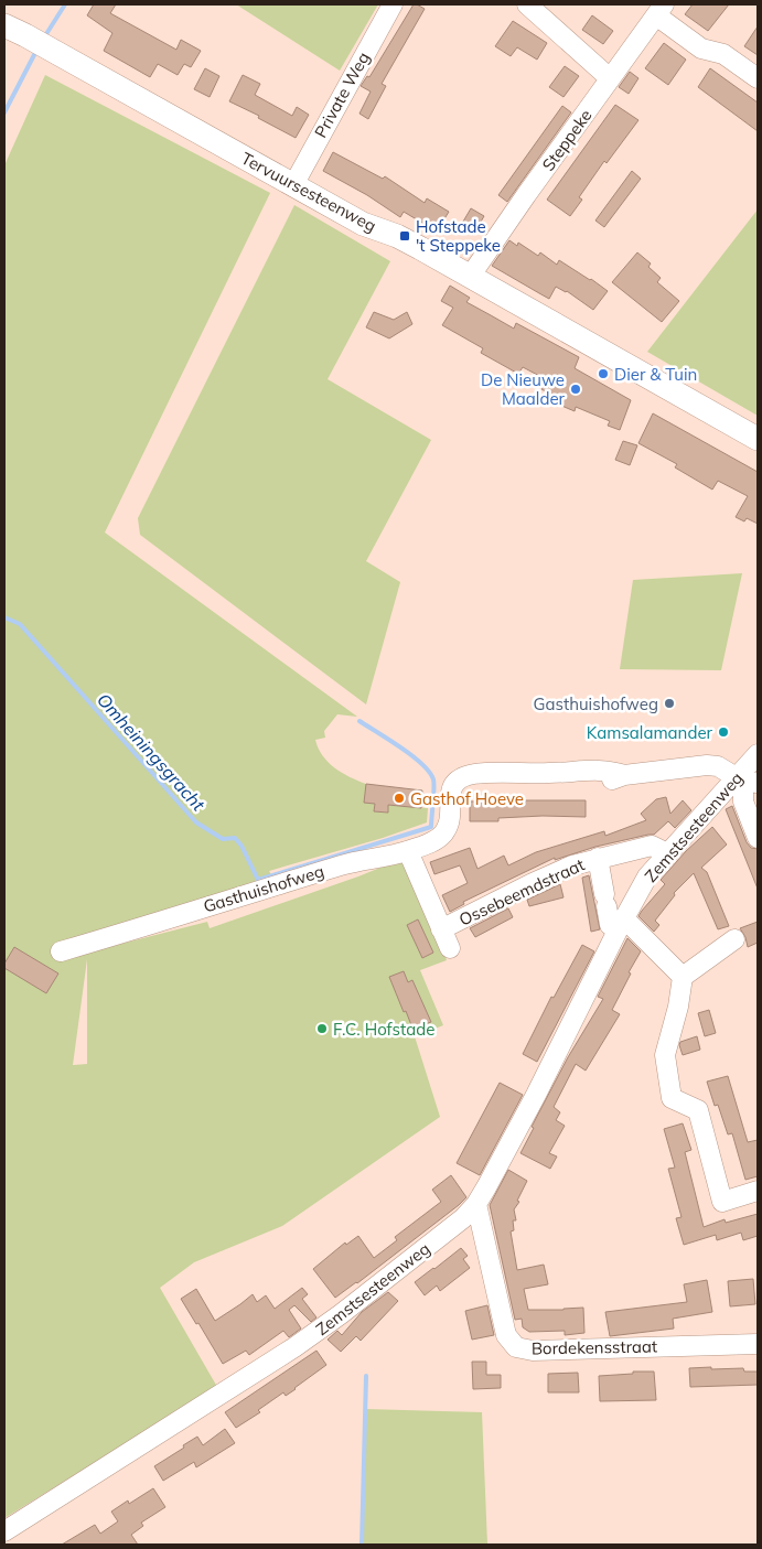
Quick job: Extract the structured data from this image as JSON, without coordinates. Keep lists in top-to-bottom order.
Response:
{
  "streets": {
    "main road": ["Tervuursesteenweg"],
    "street": [
      "Private Weg",
      "Steppeke",
      "Zemstsesteenweg",
      "Gasthuishofweg",
      "Ossebeemdstraat",
      "Bordekensstraat"
    ]
  },
  "crossings": [
    ["Private Weg", "Tervuursesteenweg"],
    ["Steppeke", "Tervuursesteenweg"],
    ["Zemstsesteenweg", "Gasthuishofweg"],
    ["Zemstsesteenweg", "Ossebeemdstraat"],
    ["Zemstsesteenweg", "Bordekensstraat"],
    ["Gasthuishofweg", "Ossebeemdstraat"]
  ],
  "water": ["Omheiningsgracht"],
  "places": {
    "transit": ["Hofstade 't Steppeke"],
    "other": [
      "Dier & Tuin",
      "De Nieuwe Maalder",
      "Gasthuishofweg",
      "Kamsalamander",
      "Gasthof Hoeve",
      "F.C. Hofstade"
    ]
  }
}
